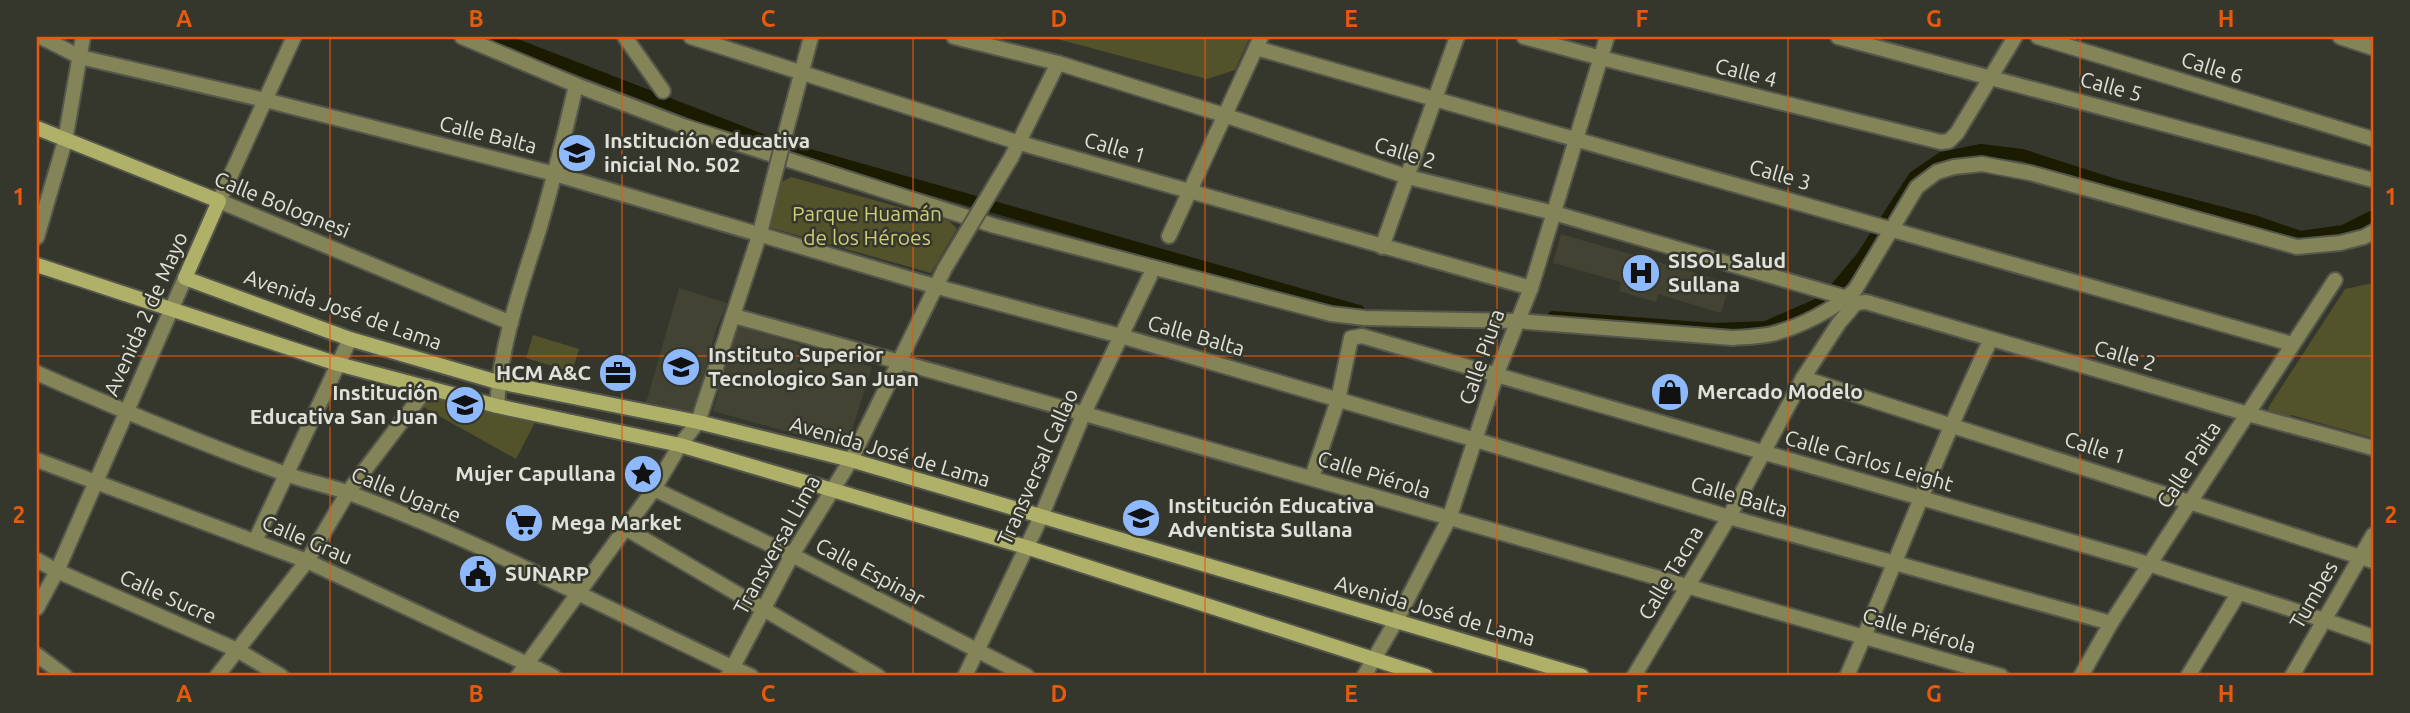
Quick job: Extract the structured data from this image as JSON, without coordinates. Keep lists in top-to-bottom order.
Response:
{
  "streets": {
    "main road": ["Calle Bolognesi", "Avenida José de Lama", "Avenida 2 de Mayo"],
    "street": [
      "Calle 6",
      "Calle 4",
      "Calle 5",
      "Calle Balta",
      "Calle 1",
      "Calle 2",
      "Calle 3",
      "Calle Piura",
      "Calle Carlos Leight",
      "Calle Paita",
      "Transversal Callao",
      "Calle Piérola",
      "Calle Ugarte",
      "Calle Grau",
      "Transversal Lima",
      "Calle Espinar",
      "Calle Tacna",
      "Tumbes",
      "Calle Sucre"
    ]
  },
  "crossings": [
    ["Calle 4", "Calle 5"],
    ["Calle 4", "Calle Piura"],
    ["Calle Balta", "Avenida 2 de Mayo"],
    ["Calle Balta", "Calle Piura"],
    ["Calle Balta", "Calle Carlos Leight"],
    ["Calle Balta", "Calle Paita"],
    ["Calle Balta", "Transversal Callao"],
    ["Calle Balta", "Transversal Lima"],
    ["Calle Balta", "Calle Tacna"],
    ["Calle 1", "Calle Piura"],
    ["Calle 1", "Calle Paita"],
    ["Calle 1", "Transversal Lima"],
    ["Calle 1", "Calle Tacna"],
    ["Calle 1", "Tumbes"],
    ["Calle 2", "Calle Piura"],
    ["Calle 2", "Calle Paita"],
    ["Calle 2", "Transversal Lima"],
    ["Calle 2", "Calle Tacna"],
    ["Calle 3", "Calle Piura"],
    ["Calle 3", "Calle Paita"],
    ["Calle Bolognesi", "Avenida 2 de Mayo"],
    ["Avenida José de Lama", "Avenida 2 de Mayo"],
    ["Avenida José de Lama", "Calle Piura"],
    ["Avenida José de Lama", "Transversal Callao"],
    ["Avenida José de Lama", "Transversal Lima"],
    ["Avenida 2 de Mayo", "Calle Ugarte"],
    ["Avenida 2 de Mayo", "Calle Grau"],
    ["Avenida 2 de Mayo", "Calle Sucre"],
    ["Calle Piura", "Calle Carlos Leight"],
    ["Calle Piura", "Calle Piérola"],
    ["Calle Carlos Leight", "Calle Paita"],
    ["Calle Carlos Leight", "Calle Tacna"],
    ["Calle Carlos Leight", "Tumbes"],
    ["Transversal Callao", "Calle Piérola"],
    ["Transversal Callao", "Calle Espinar"],
    ["Calle Piérola", "Transversal Lima"],
    ["Calle Piérola", "Calle Tacna"],
    ["Calle Ugarte", "Transversal Lima"],
    ["Transversal Lima", "Calle Espinar"]
  ],
  "parks": ["Parque Huamán de los Héroes"],
  "places": {
    "school or university": [
      "Institución educativa inicial No. 502",
      "Instituto Superior Tecnologico San Juan",
      "Institución Educativa San Juan",
      "Institución Educativa Adventista Sullana"
    ],
    "hospital": ["SISOL Salud Sullana"],
    "office": ["HCM A&C"],
    "shop": ["Mercado Modelo"],
    "place": ["Mujer Capullana"],
    "supermarket": ["Mega Market"],
    "public building": ["SUNARP"]
  },
  "grid": {
    "columns": [
      "A",
      "B",
      "C",
      "D",
      "E",
      "F",
      "G",
      "H"
    ],
    "rows": ["1", "2"]
  }
}
